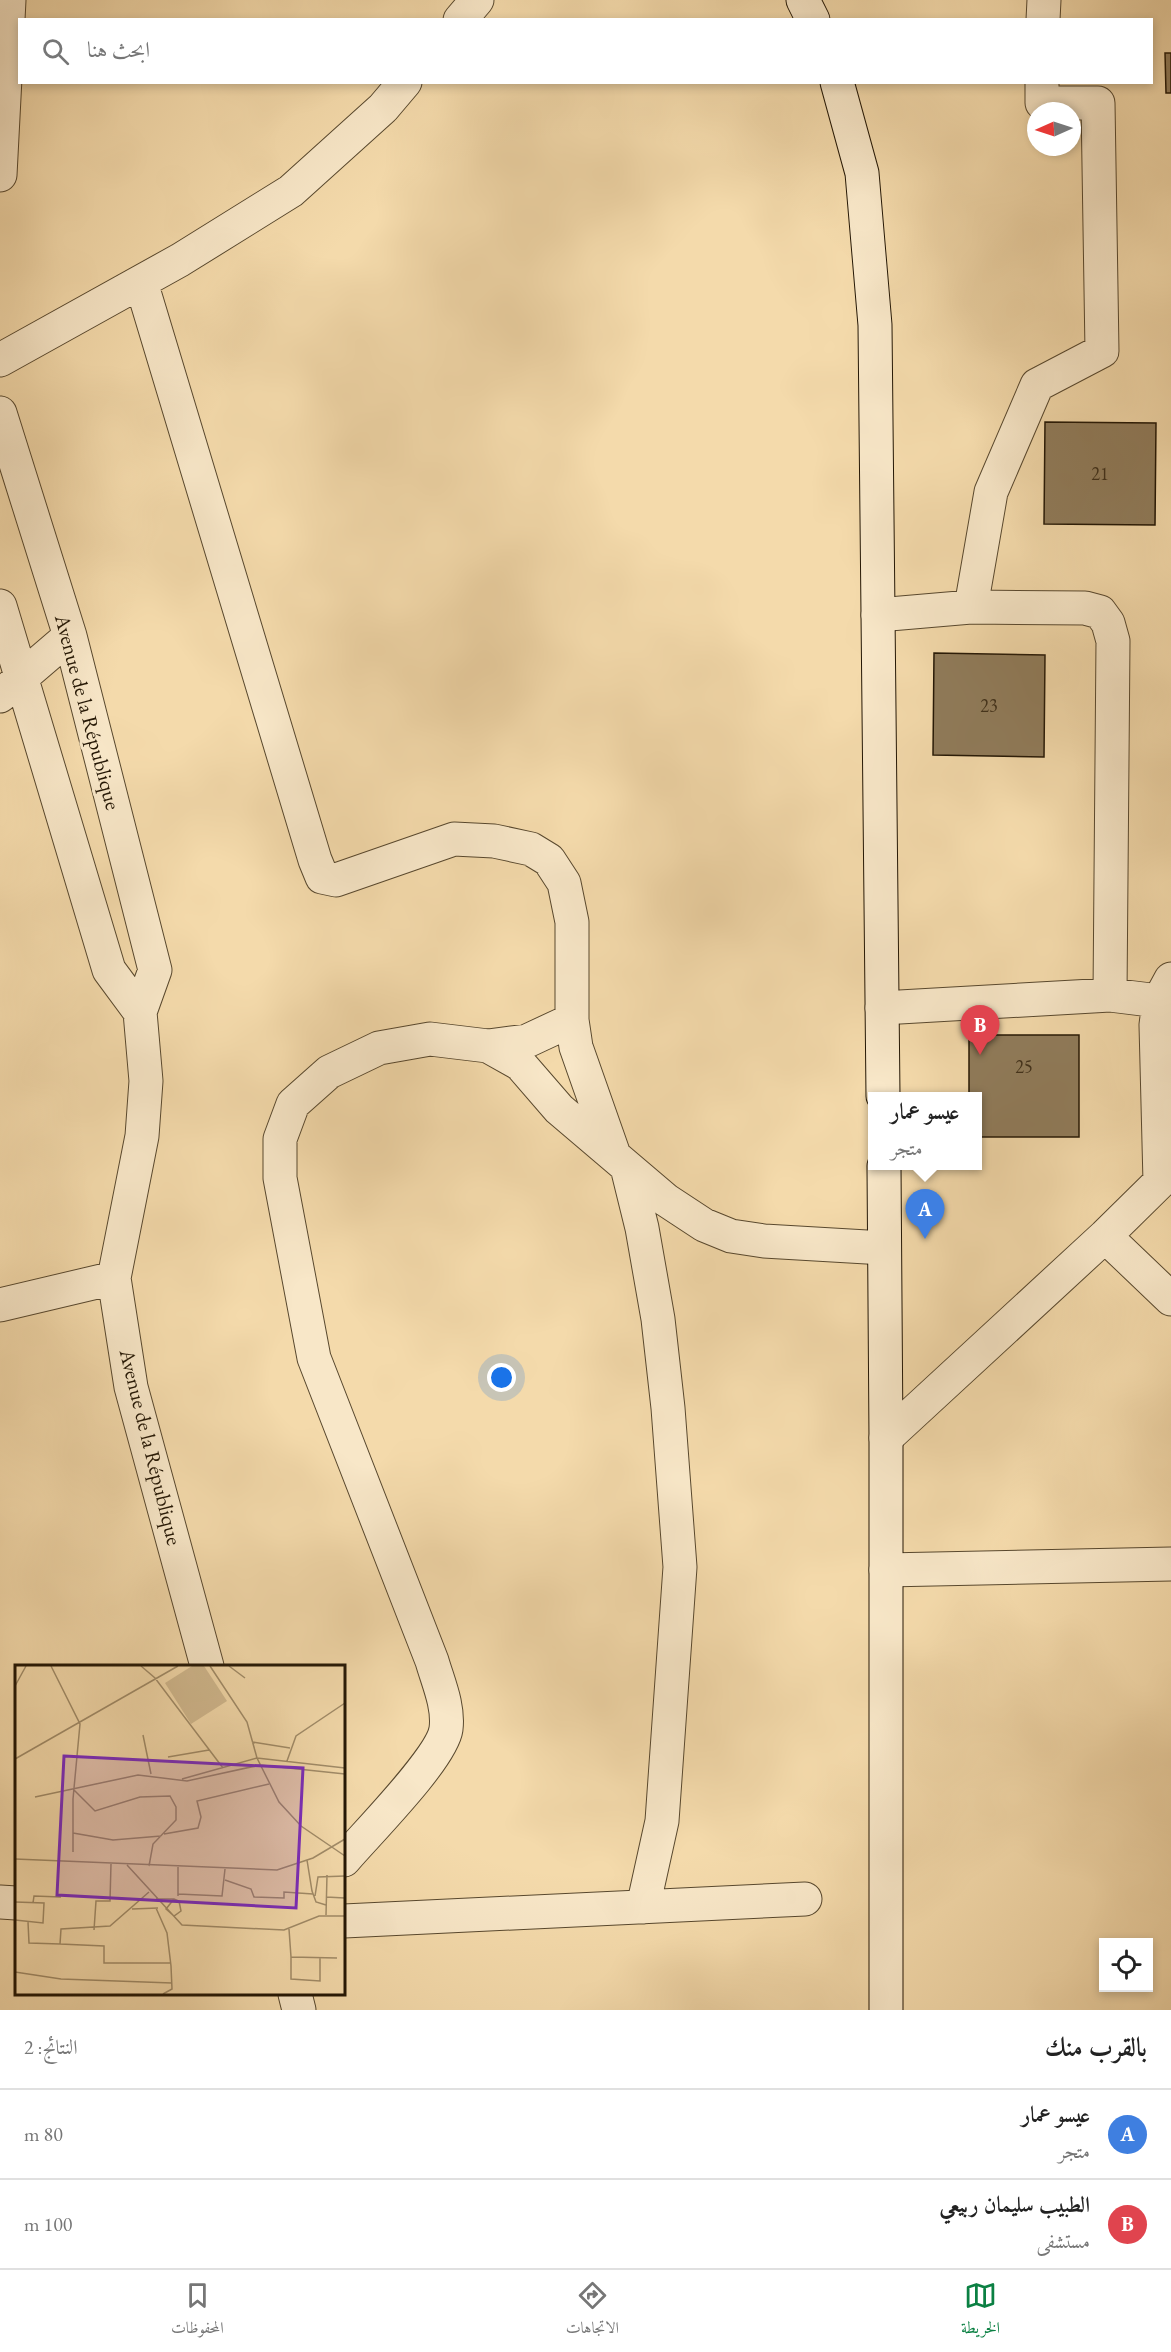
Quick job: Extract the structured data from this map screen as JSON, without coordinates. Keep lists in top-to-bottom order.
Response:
{
  "streets": {
    "street": ["Avenue de la République"]
  },
  "house_numbers": ["21", "23", "25"],
  "north": "left",
  "page": {
    "search": "ابحث هنا",
    "pins": ["B", "A"],
    "popup": ["عيسو عمار", "متجر"],
    "heading": ["بالقرب منك", "النتائج: 2"],
    "list": [
      {
        "mark": "A",
        "name": "عيسو عمار",
        "note": "متجر",
        "value": "80 m"
      },
      {
        "mark": "B",
        "name": "الطبيب سليمان ربيعي",
        "note": "مستشفى",
        "value": "100 m"
      }
    ],
    "nav": ["الخريطة", "الاتجاهات", "المحفوظات"]
  }
}
